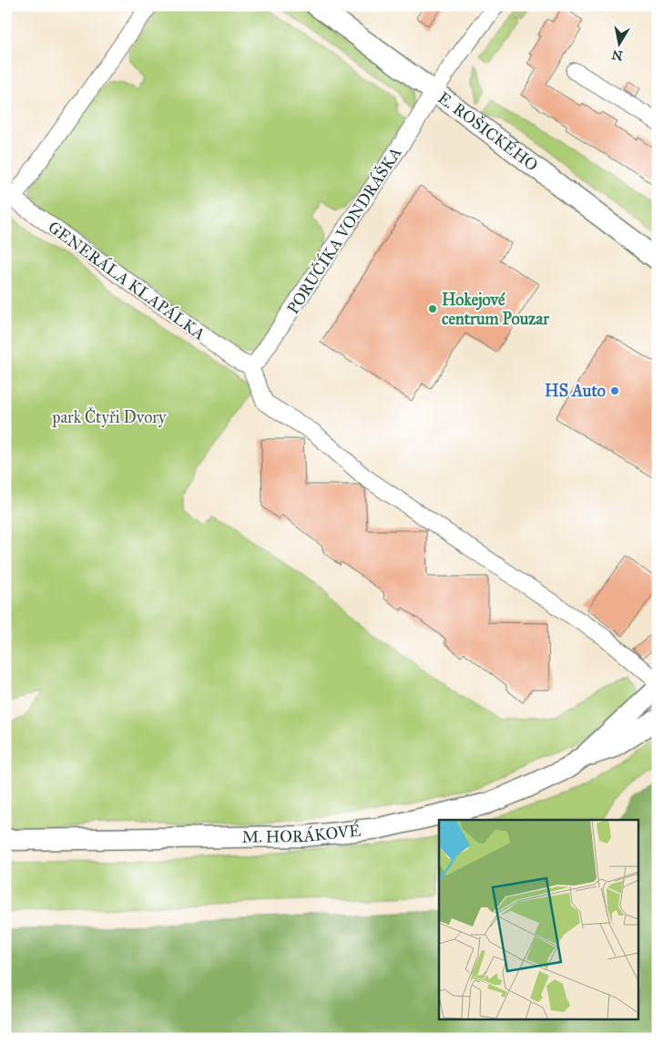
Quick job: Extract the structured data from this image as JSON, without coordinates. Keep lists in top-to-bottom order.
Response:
{
  "streets": {
    "street": [
      "E. ROŠICKÉHO",
      "PORUČÍKA VONDRÁŠKA",
      "GENERÁLA KLAPÁLKA",
      "M. HORÁKOVÉ"
    ]
  },
  "crossings": [
    ["E. ROŠICKÉHO", "PORUČÍKA VONDRÁŠKA"],
    ["PORUČÍKA VONDRÁŠKA", "GENERÁLA KLAPÁLKA"]
  ],
  "parks": ["park Čtyři Dvory"],
  "places": ["Hokejové centrum Pouzar", "HS Auto"],
  "north": "bottom"
}
